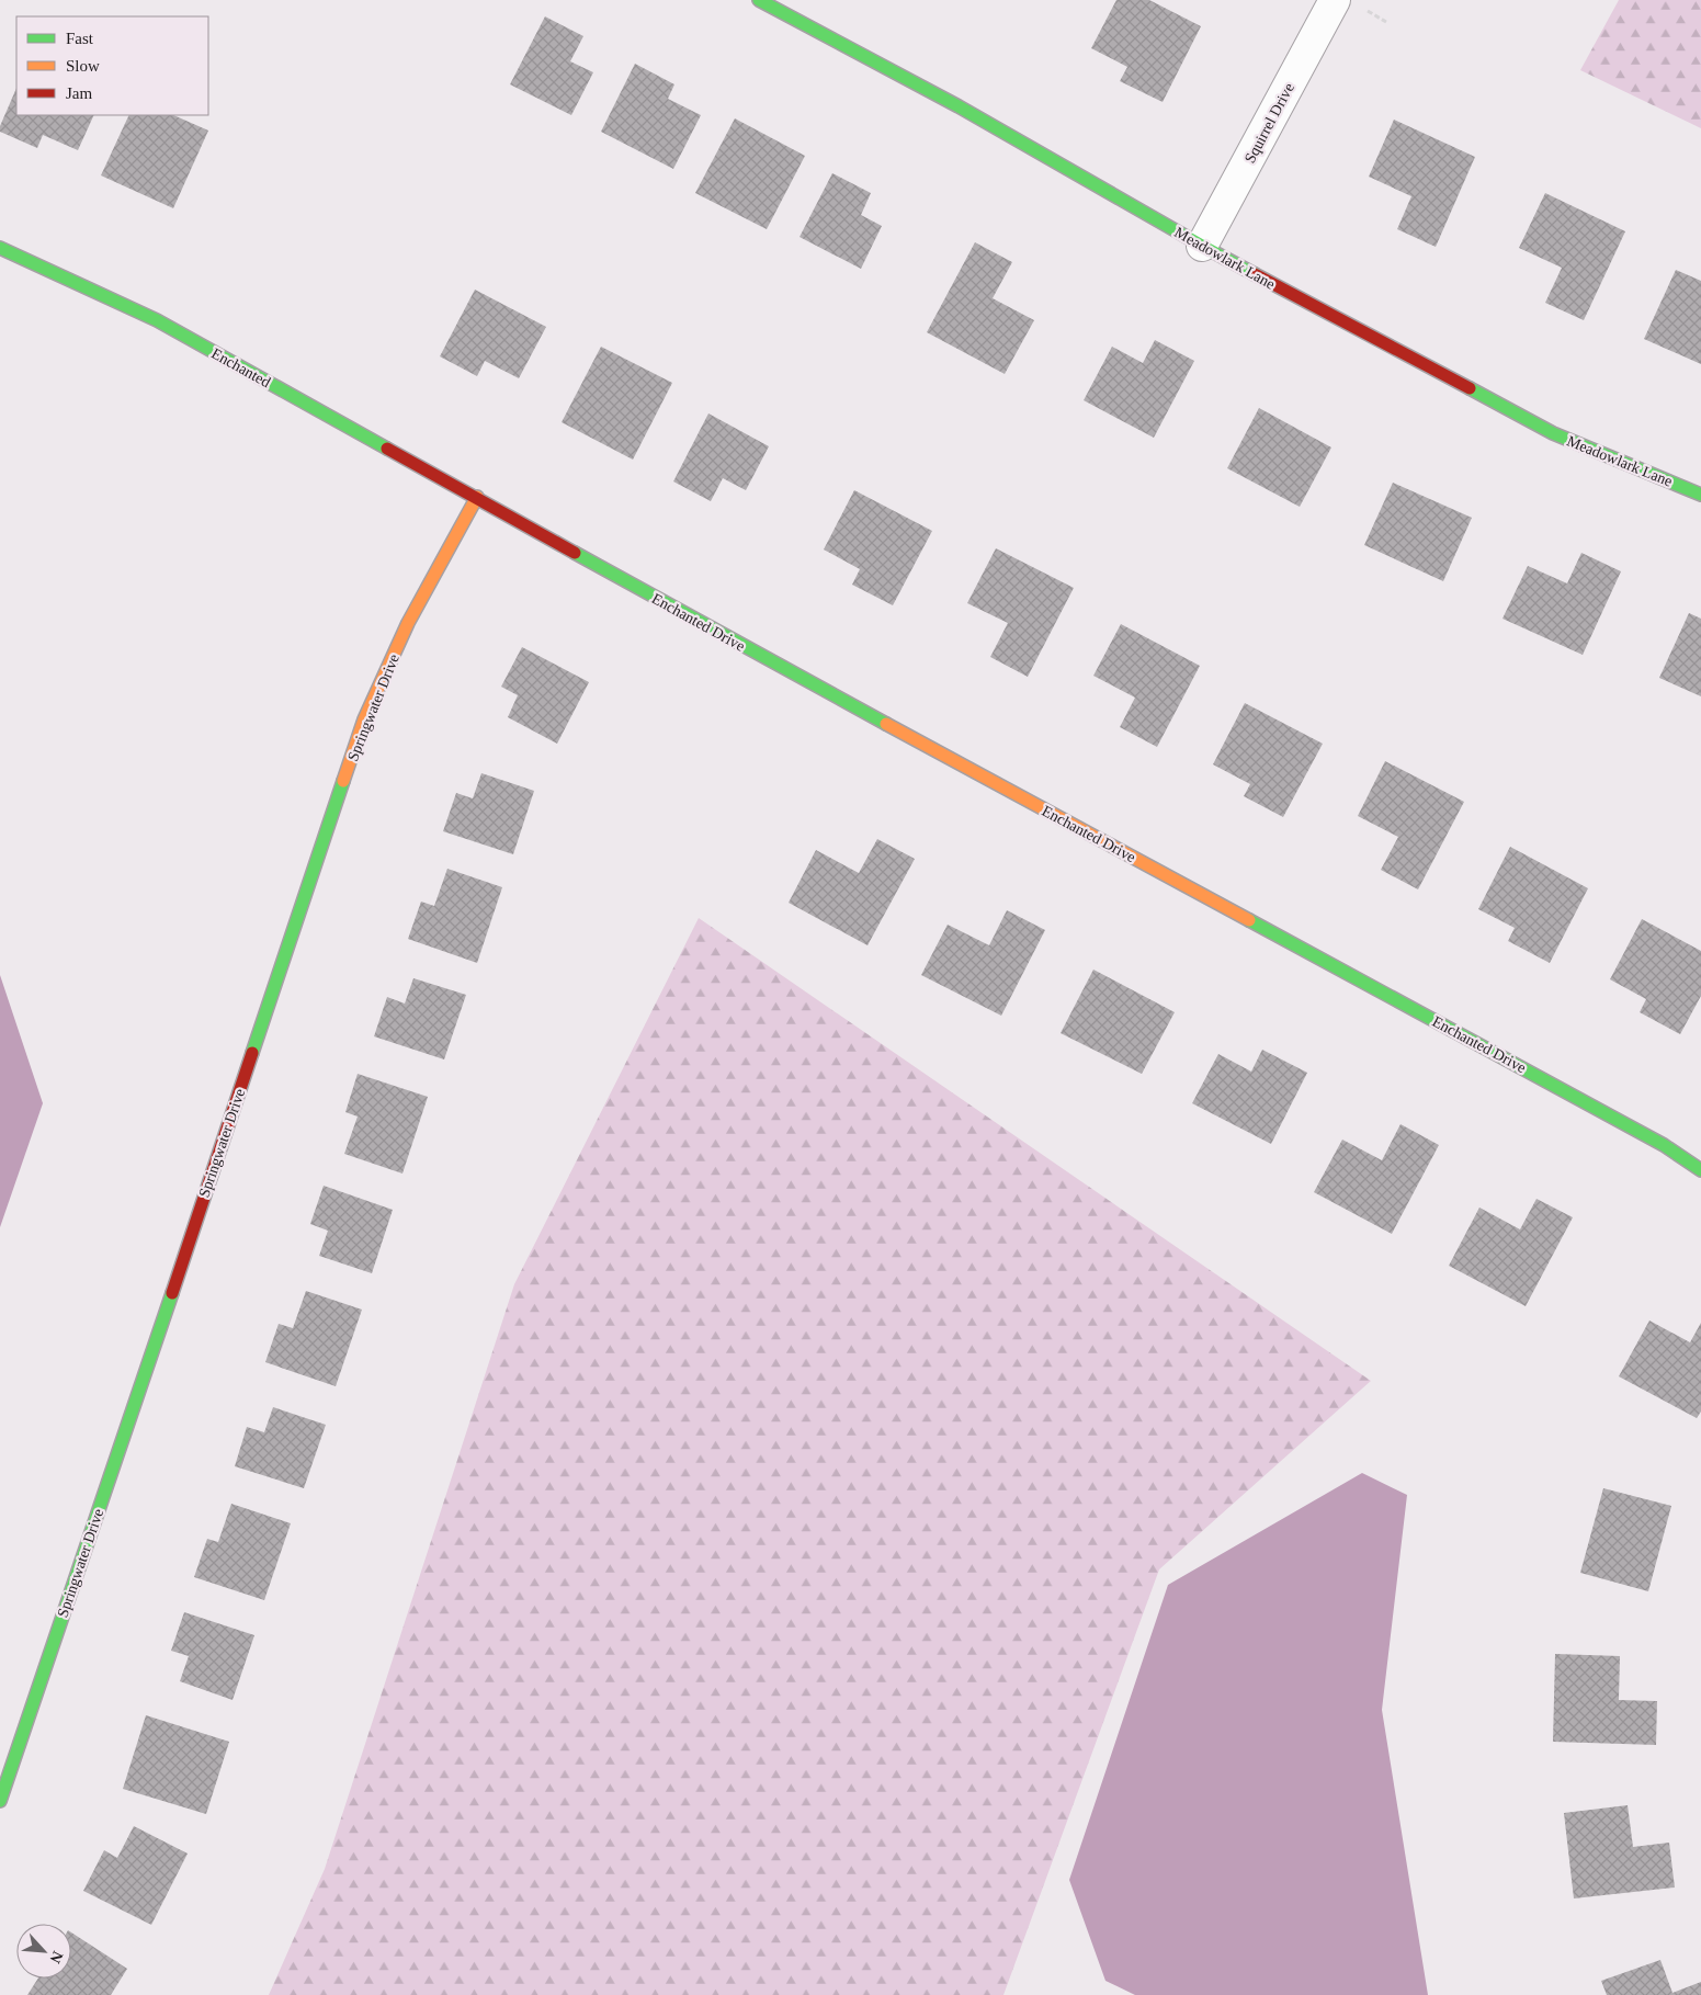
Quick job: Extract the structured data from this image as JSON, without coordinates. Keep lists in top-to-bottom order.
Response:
{
  "streets": {
    "street": [
      "Squirrel Drive",
      "Meadowlark Lane",
      "Enchanted",
      "Enchanted Drive",
      "Springwater Drive"
    ]
  },
  "crossings": [
    ["Squirrel Drive", "Meadowlark Lane"],
    ["Enchanted", "Enchanted Drive"],
    ["Enchanted", "Springwater Drive"],
    ["Enchanted Drive", "Springwater Drive"]
  ],
  "legend": ["Fast", "Slow", "Jam"],
  "north": "bottom right"
}
